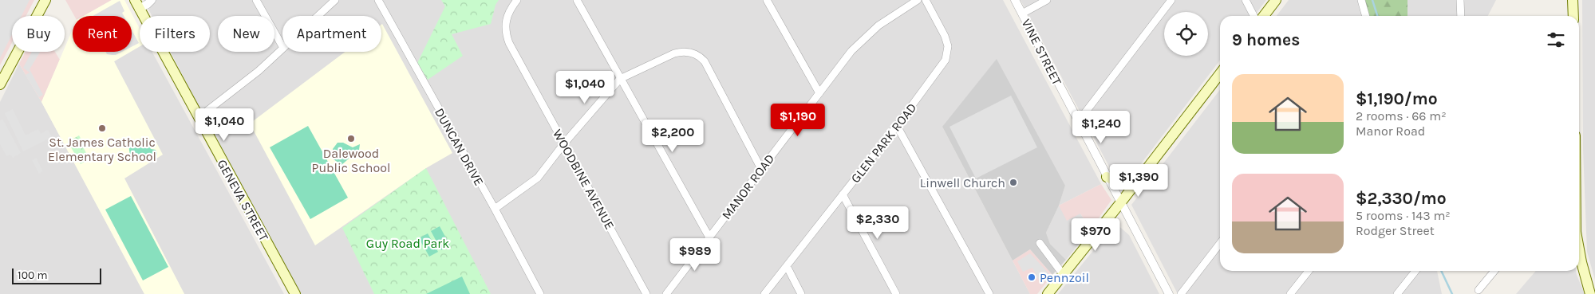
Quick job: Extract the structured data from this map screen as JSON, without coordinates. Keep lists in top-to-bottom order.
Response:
{
  "streets": {
    "main road": ["GENEVA STREET"],
    "street": [
      "VINE STREET",
      "GLEN PARK ROAD",
      "DUNCAN DRIVE",
      "WOODBINE AVENUE",
      "MANOR ROAD"
    ]
  },
  "parks": ["Guy Road Park"],
  "places": [
    "St. James Catholic Elementary School",
    "Dalewood Public School",
    "Linwell Church",
    "Pennzoil"
  ],
  "scale_bar": "100 m",
  "page": {
    "chip": [
      "Buy",
      "Rent",
      "Filters",
      "New",
      "Apartment"
    ],
    "heading": "9 homes",
    "list": [
      {
        "name": "$1,190/mo",
        "note": "2 rooms · 66 m² · Manor Road"
      },
      {
        "name": "$2,330/mo",
        "note": "5 rooms · 143 m² · Rodger Street"
      }
    ],
    "price": [
      "$1,040",
      "$1,190",
      "$1,040",
      "$1,240",
      "$2,200",
      "$1,390",
      "$2,330",
      "$970",
      "$989"
    ],
    "scale": "100 m"
  }
}
